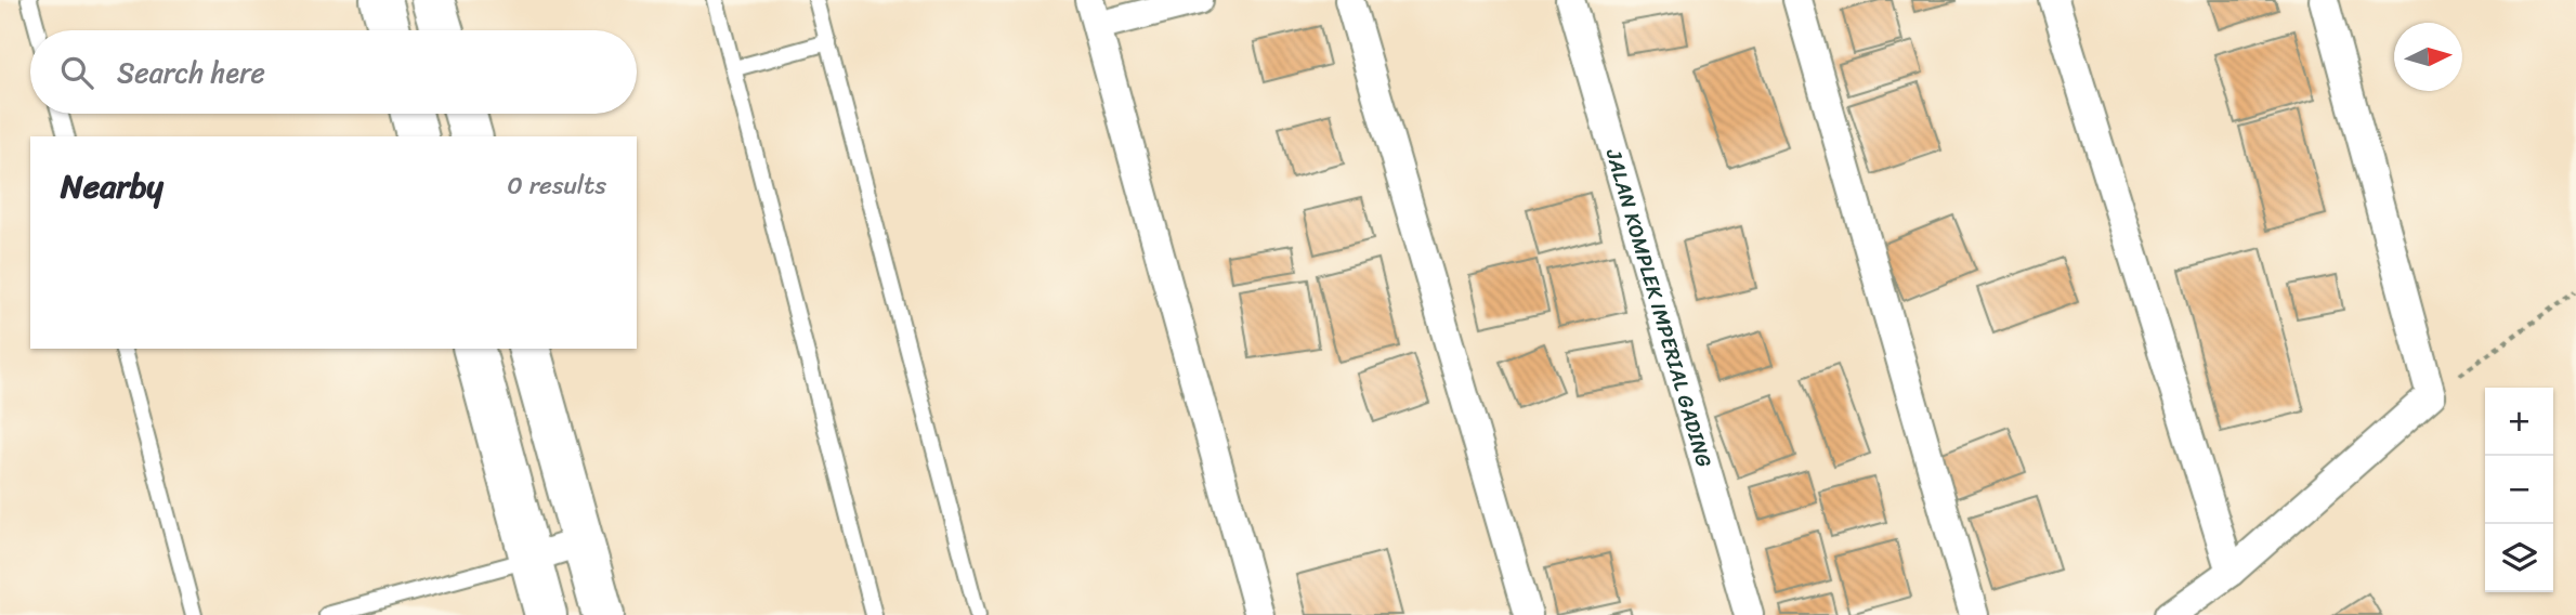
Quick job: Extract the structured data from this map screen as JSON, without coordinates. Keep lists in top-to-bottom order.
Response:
{
  "streets": {
    "street": ["JALAN KOMPLEK IMPERIAL GADING"]
  },
  "north": "right",
  "page": {
    "search": "Search here",
    "heading": ["Nearby", "0 results"],
    "map_buttons": ["+", "−"]
  }
}
